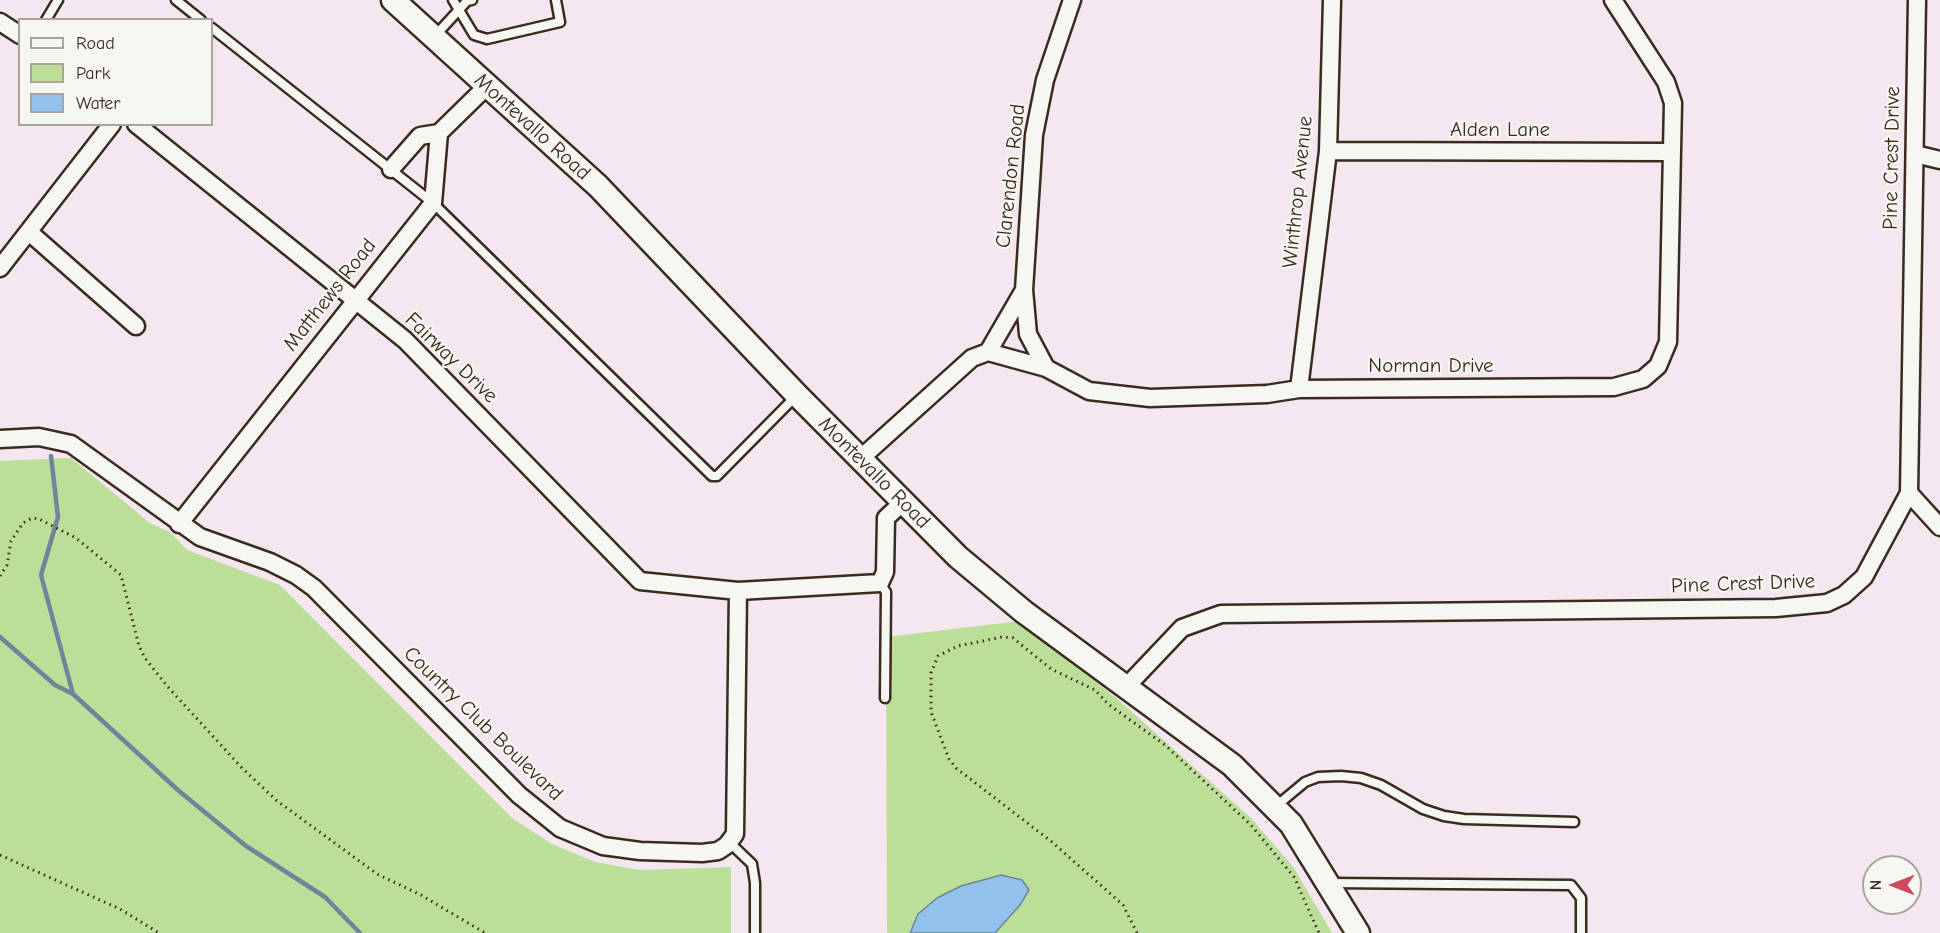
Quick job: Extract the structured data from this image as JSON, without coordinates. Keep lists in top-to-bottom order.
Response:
{
  "streets": {
    "main road": ["Montevallo Road"],
    "street": [
      "Alden Lane",
      "Pine Crest Drive",
      "Clarendon Road",
      "Winthrop Avenue",
      "Matthews Road",
      "Fairway Drive",
      "Norman Drive",
      "Country Club Boulevard"
    ]
  },
  "crossings": [
    ["Montevallo Road", "Pine Crest Drive"],
    ["Alden Lane", "Winthrop Avenue"],
    ["Alden Lane", "Norman Drive"],
    ["Clarendon Road", "Norman Drive"],
    ["Winthrop Avenue", "Norman Drive"],
    ["Matthews Road", "Fairway Drive"],
    ["Matthews Road", "Country Club Boulevard"]
  ],
  "legend": ["Road", "Park", "Water"],
  "north": "left"
}
